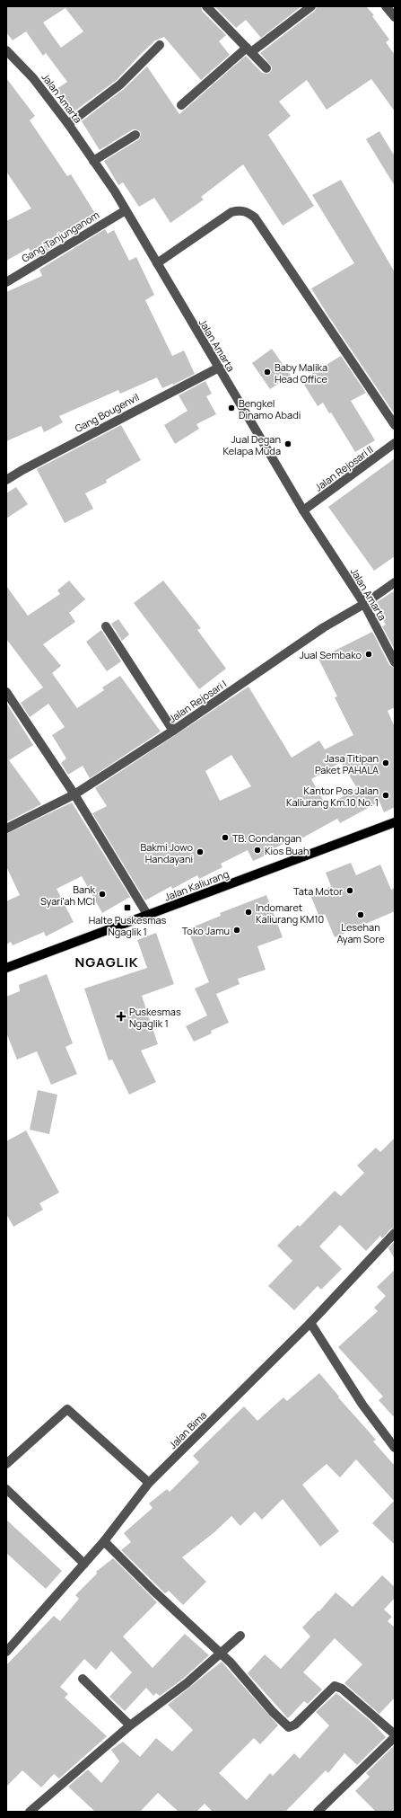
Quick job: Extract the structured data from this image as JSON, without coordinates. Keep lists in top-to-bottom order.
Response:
{
  "streets": {
    "main road": ["Jalan Kaliurang"],
    "street": [
      "Jalan Amarta",
      "Gang Tanjunganom",
      "Gang Bougenvil",
      "Jalan Rejosari II",
      "Jalan Rejosari I",
      "Jalan Bima"
    ]
  },
  "crossings": [
    ["Jalan Amarta", "Gang Tanjunganom"],
    ["Jalan Amarta", "Gang Bougenvil"],
    ["Jalan Amarta", "Jalan Rejosari II"],
    ["Jalan Amarta", "Jalan Rejosari I"]
  ],
  "districts": ["NGAGLIK"],
  "places": {
    "other": [
      "Baby Malika Head Office",
      "Bengkel Dinamo Abadi",
      "Jual Degan Kelapa Muda",
      "Jual Sembako",
      "Jasa Titipan Paket PAHALA",
      "Kantor Pos Jalan Kaliurang Km.10 No. 1",
      "TB. Gondangan",
      "Kios Buah",
      "Bakmi Jowo Handayani",
      "Tata Motor",
      "Bank Syari'ah MCI",
      "Indomaret Kaliurang KM10",
      "Lesehan Ayam Sore",
      "Toko Jamu"
    ],
    "transit": ["Halte Puskesmas Ngaglik 1"],
    "health": ["Puskesmas Ngaglik 1"]
  }
}
